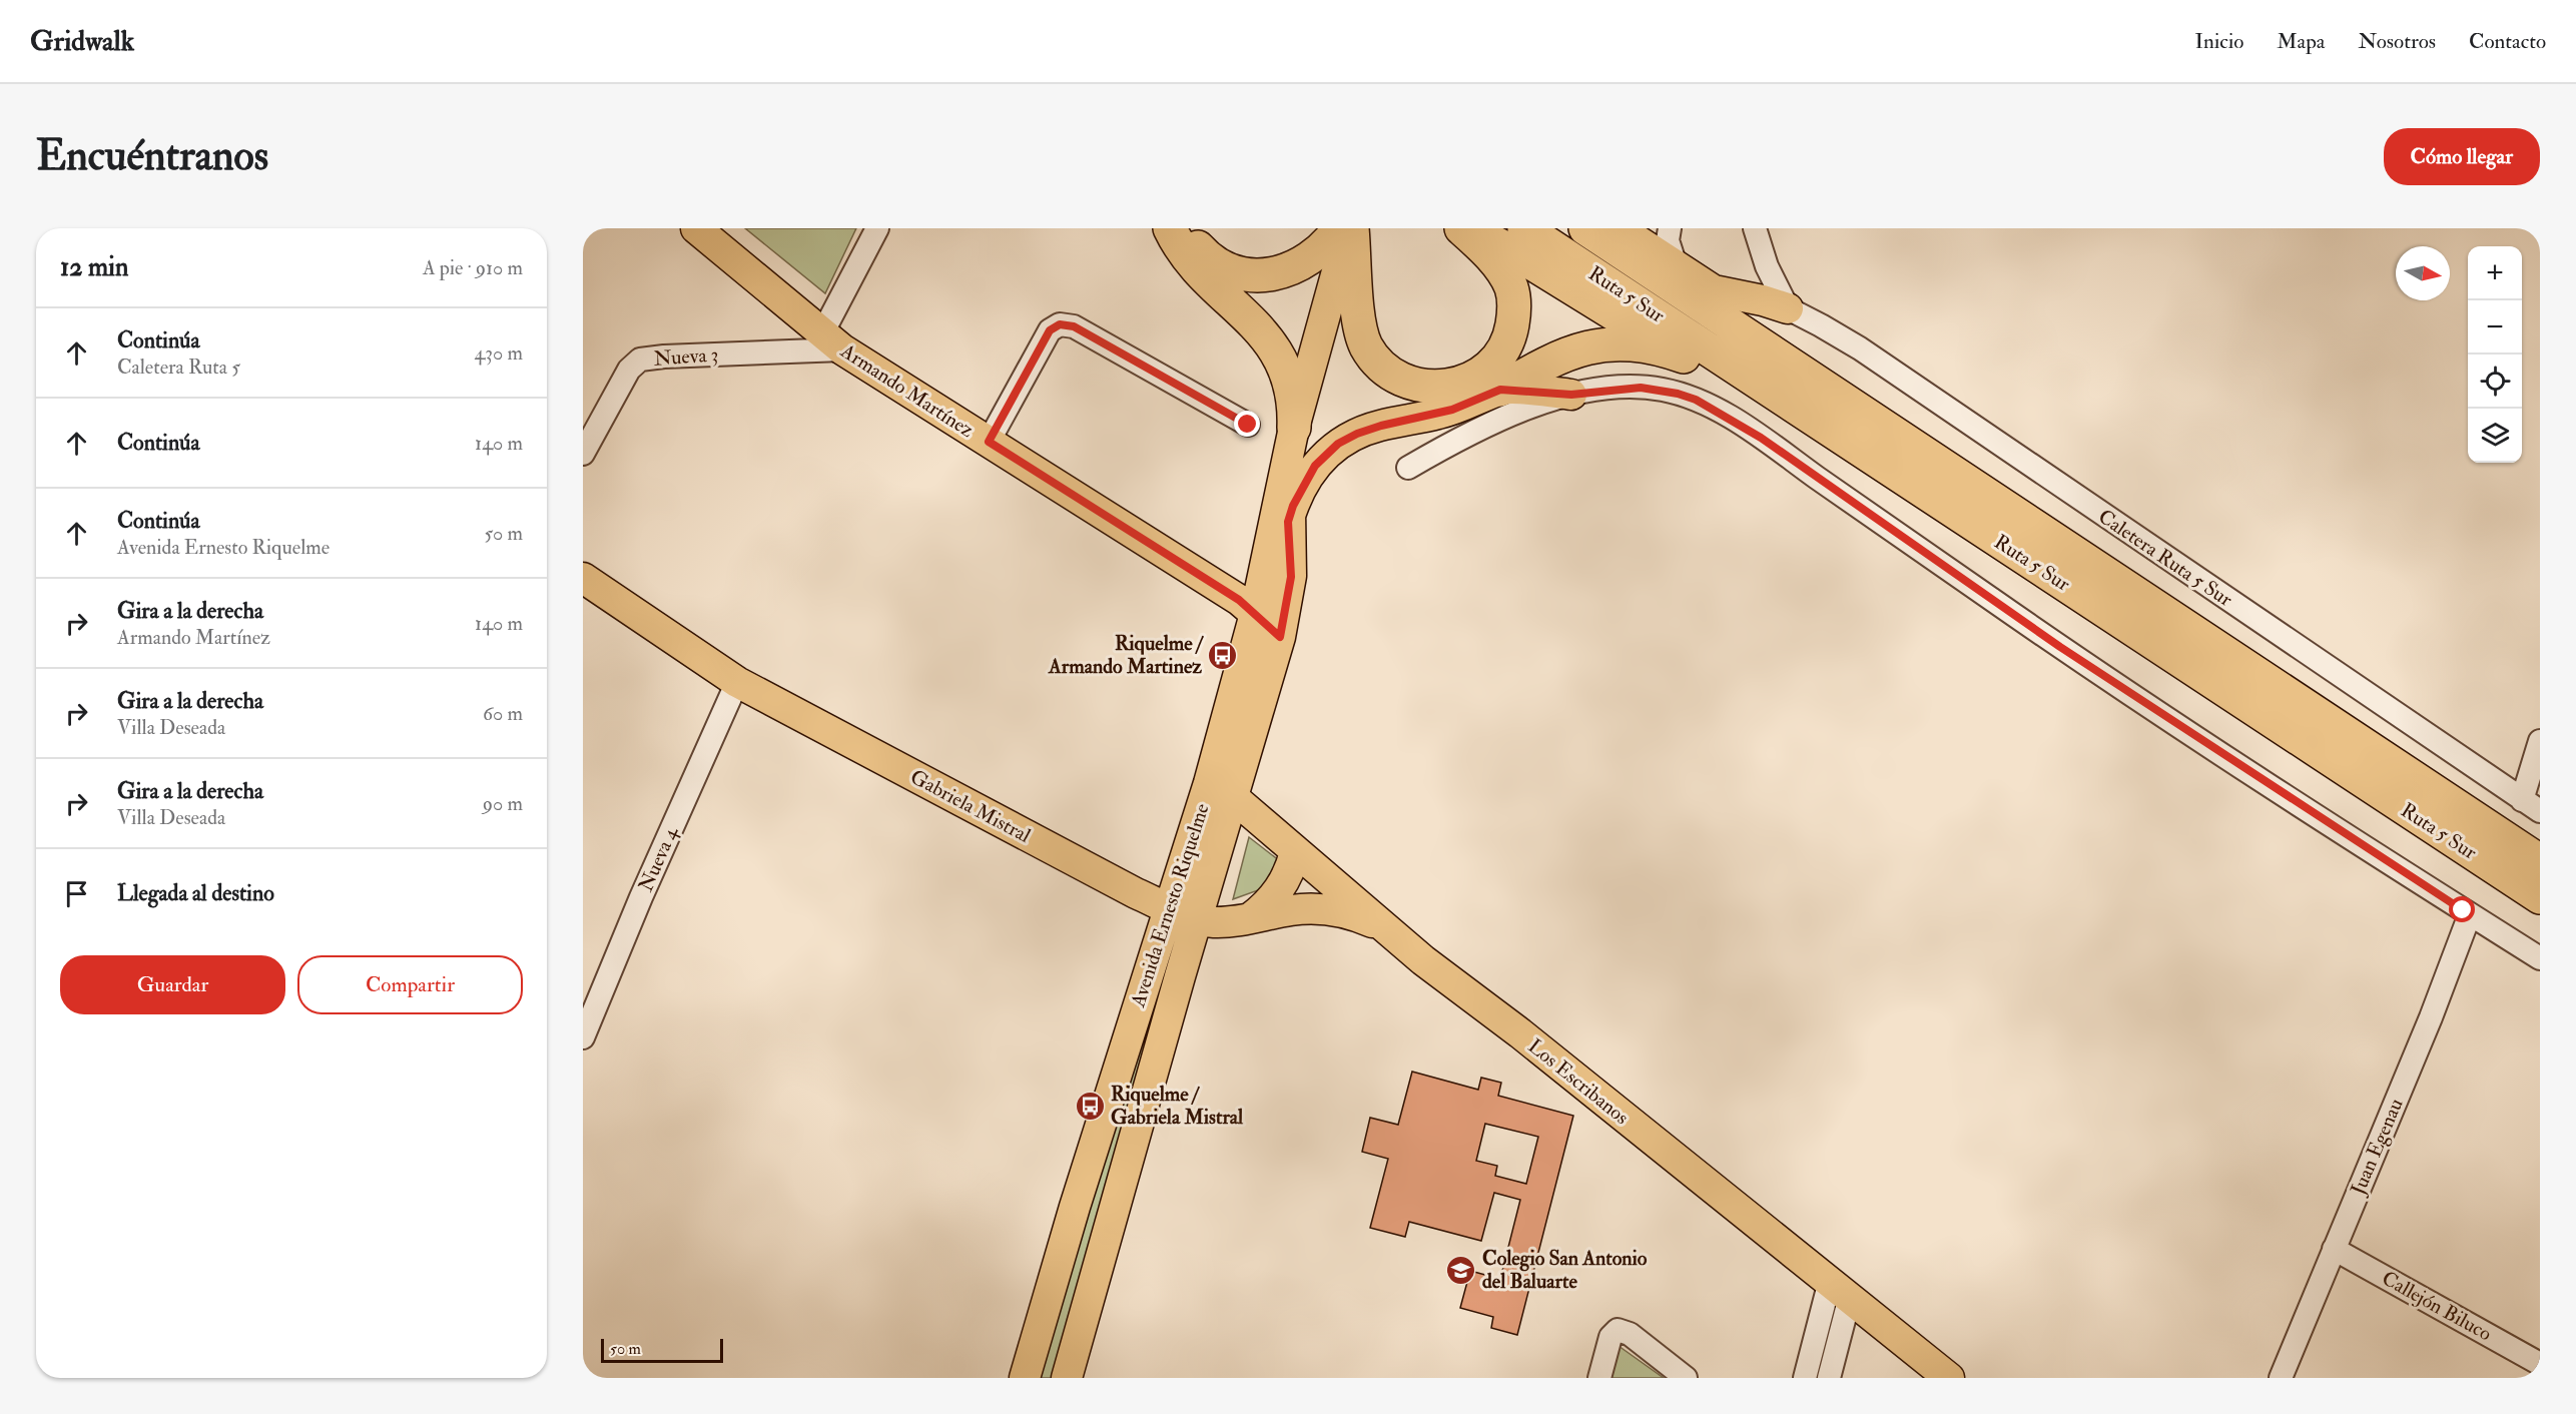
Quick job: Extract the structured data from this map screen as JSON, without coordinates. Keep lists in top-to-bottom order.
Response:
{
  "streets": {
    "highway": ["Ruta 5 Sur"],
    "main road": [
      "Armando Martínez",
      "Gabriela Mistral",
      "Avenida Ernesto Riquelme",
      "Los Escribanos"
    ],
    "street": [
      "Nueva 3",
      "Caletera Ruta 5 Sur",
      "Nueva 4",
      "Juan Egenau",
      "Callejón Biluco"
    ]
  },
  "crossings": [
    ["Nueva 3", "Armando Martínez"],
    ["Armando Martínez", "Avenida Ernesto Riquelme"],
    ["Gabriela Mistral", "Nueva 4"],
    ["Gabriela Mistral", "Avenida Ernesto Riquelme"],
    ["Gabriela Mistral", "Los Escribanos"],
    ["Avenida Ernesto Riquelme", "Los Escribanos"],
    ["Juan Egenau", "Callejón Biluco"]
  ],
  "places": {
    "bus stop": ["Riquelme / Armando Martinez", "Riquelme / Gabriela Mistral"],
    "school or university": ["Colegio San Antonio del Baluarte"]
  },
  "scale_bar": "50 m",
  "north": "right",
  "page": {
    "header": "Gridwalk",
    "nav": [
      "Inicio",
      "Mapa",
      "Nosotros",
      "Contacto"
    ],
    "buttons": [
      "Cómo llegar",
      ["Guardar", "Compartir"]
    ],
    "title": "Encuéntranos",
    "heading": ["12 min", "A pie · 910 m"],
    "map_buttons": ["+", "−"],
    "list": [
      ["Continúa", "Caletera Ruta 5", "430 m"],
      ["Continúa", "140 m"],
      ["Continúa", "Avenida Ernesto Riquelme", "50 m"],
      ["Gira a la derecha", "Armando Martínez", "140 m"],
      ["Gira a la derecha", "Villa Deseada", "60 m"],
      ["Gira a la derecha", "Villa Deseada", "90 m"],
      "Llegada al destino"
    ],
    "scale": "50 m"
  }
}
